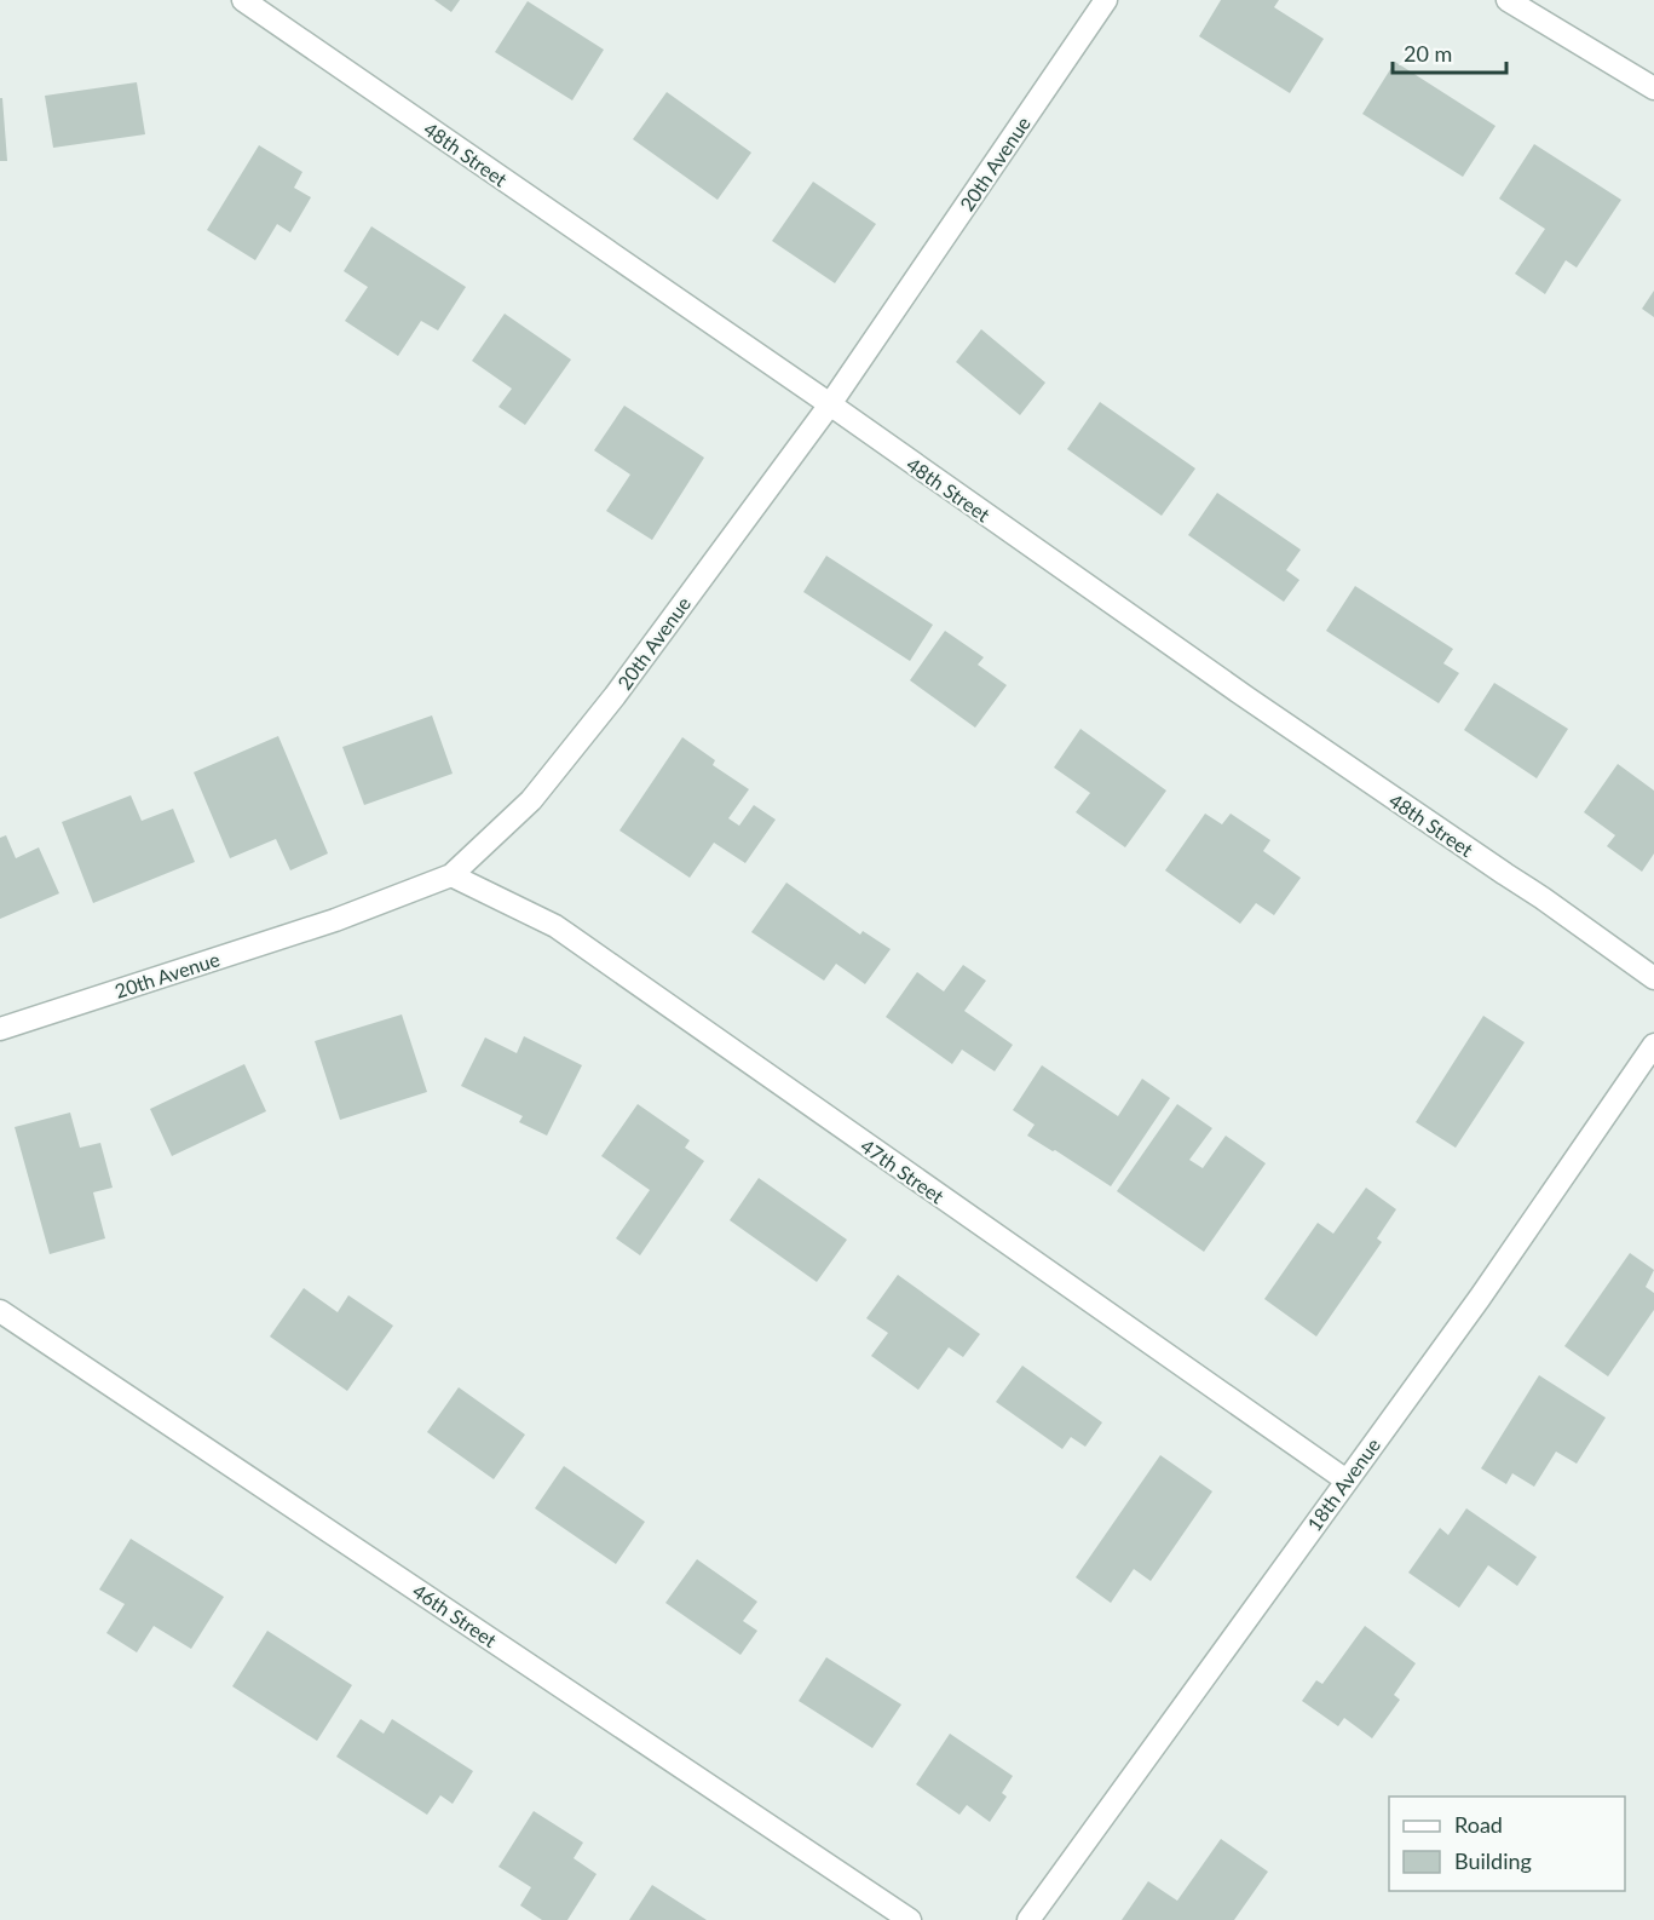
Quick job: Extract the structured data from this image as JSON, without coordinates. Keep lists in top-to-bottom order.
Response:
{
  "streets": {
    "street": [
      "48th Street",
      "20th Avenue",
      "47th Street",
      "18th Avenue",
      "46th Street"
    ]
  },
  "crossings": [
    ["48th Street", "20th Avenue"],
    ["20th Avenue", "47th Street"],
    ["47th Street", "18th Avenue"]
  ],
  "legend": ["Road", "Building"],
  "scale_bar": "20 m"
}
